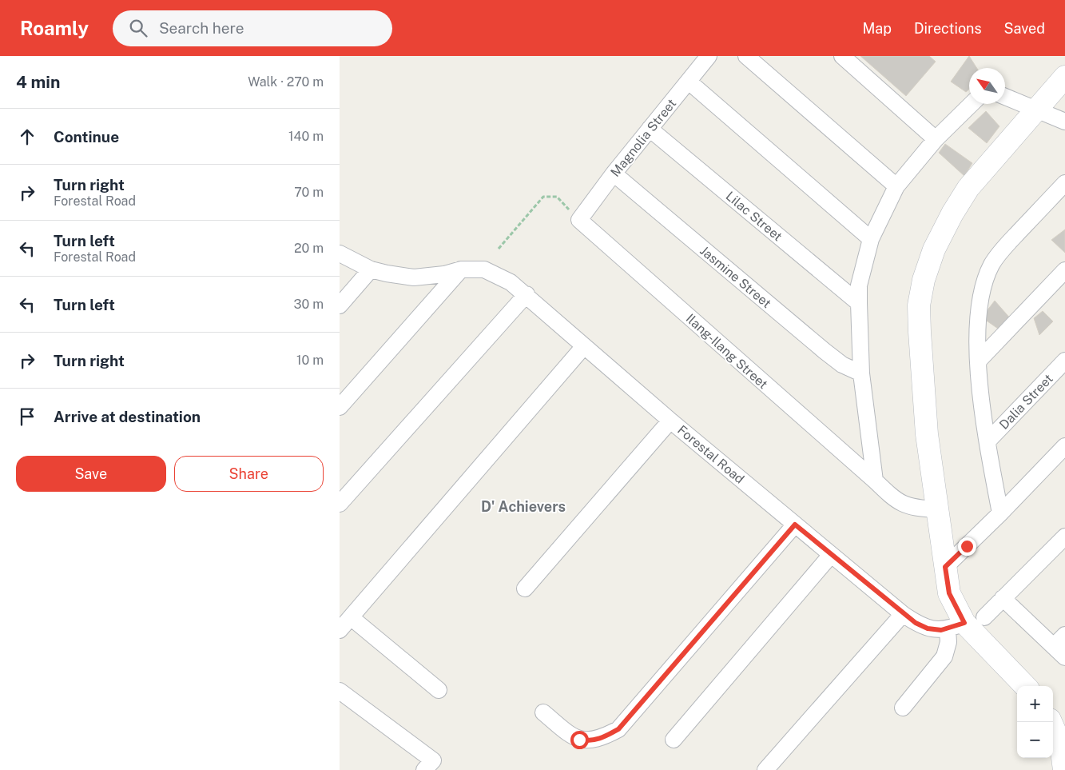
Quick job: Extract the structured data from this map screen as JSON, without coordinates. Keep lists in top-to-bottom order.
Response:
{
  "streets": {
    "street": [
      "Magnolia Street",
      "Lilac Street",
      "Jasmine Street",
      "Ilang-Ilang Street",
      "Dalia Street",
      "Forestal Road"
    ]
  },
  "crossings": [
    ["Magnolia Street", "Lilac Street"],
    ["Magnolia Street", "Jasmine Street"],
    ["Magnolia Street", "Ilang-Ilang Street"]
  ],
  "districts": ["D' Achievers"],
  "north": "top left",
  "page": {
    "header": "Roamly",
    "search": "Search here",
    "nav": ["Map", "Directions", "Saved"],
    "heading": ["4 min", "Walk · 270 m"],
    "list": [
      ["Continue", "140 m"],
      ["Turn right", "Forestal Road", "70 m"],
      ["Turn left", "Forestal Road", "20 m"],
      ["Turn left", "30 m"],
      ["Turn right", "10 m"],
      "Arrive at destination"
    ],
    "buttons": ["Save", "Share"],
    "map_buttons": ["+", "−"]
  }
}
